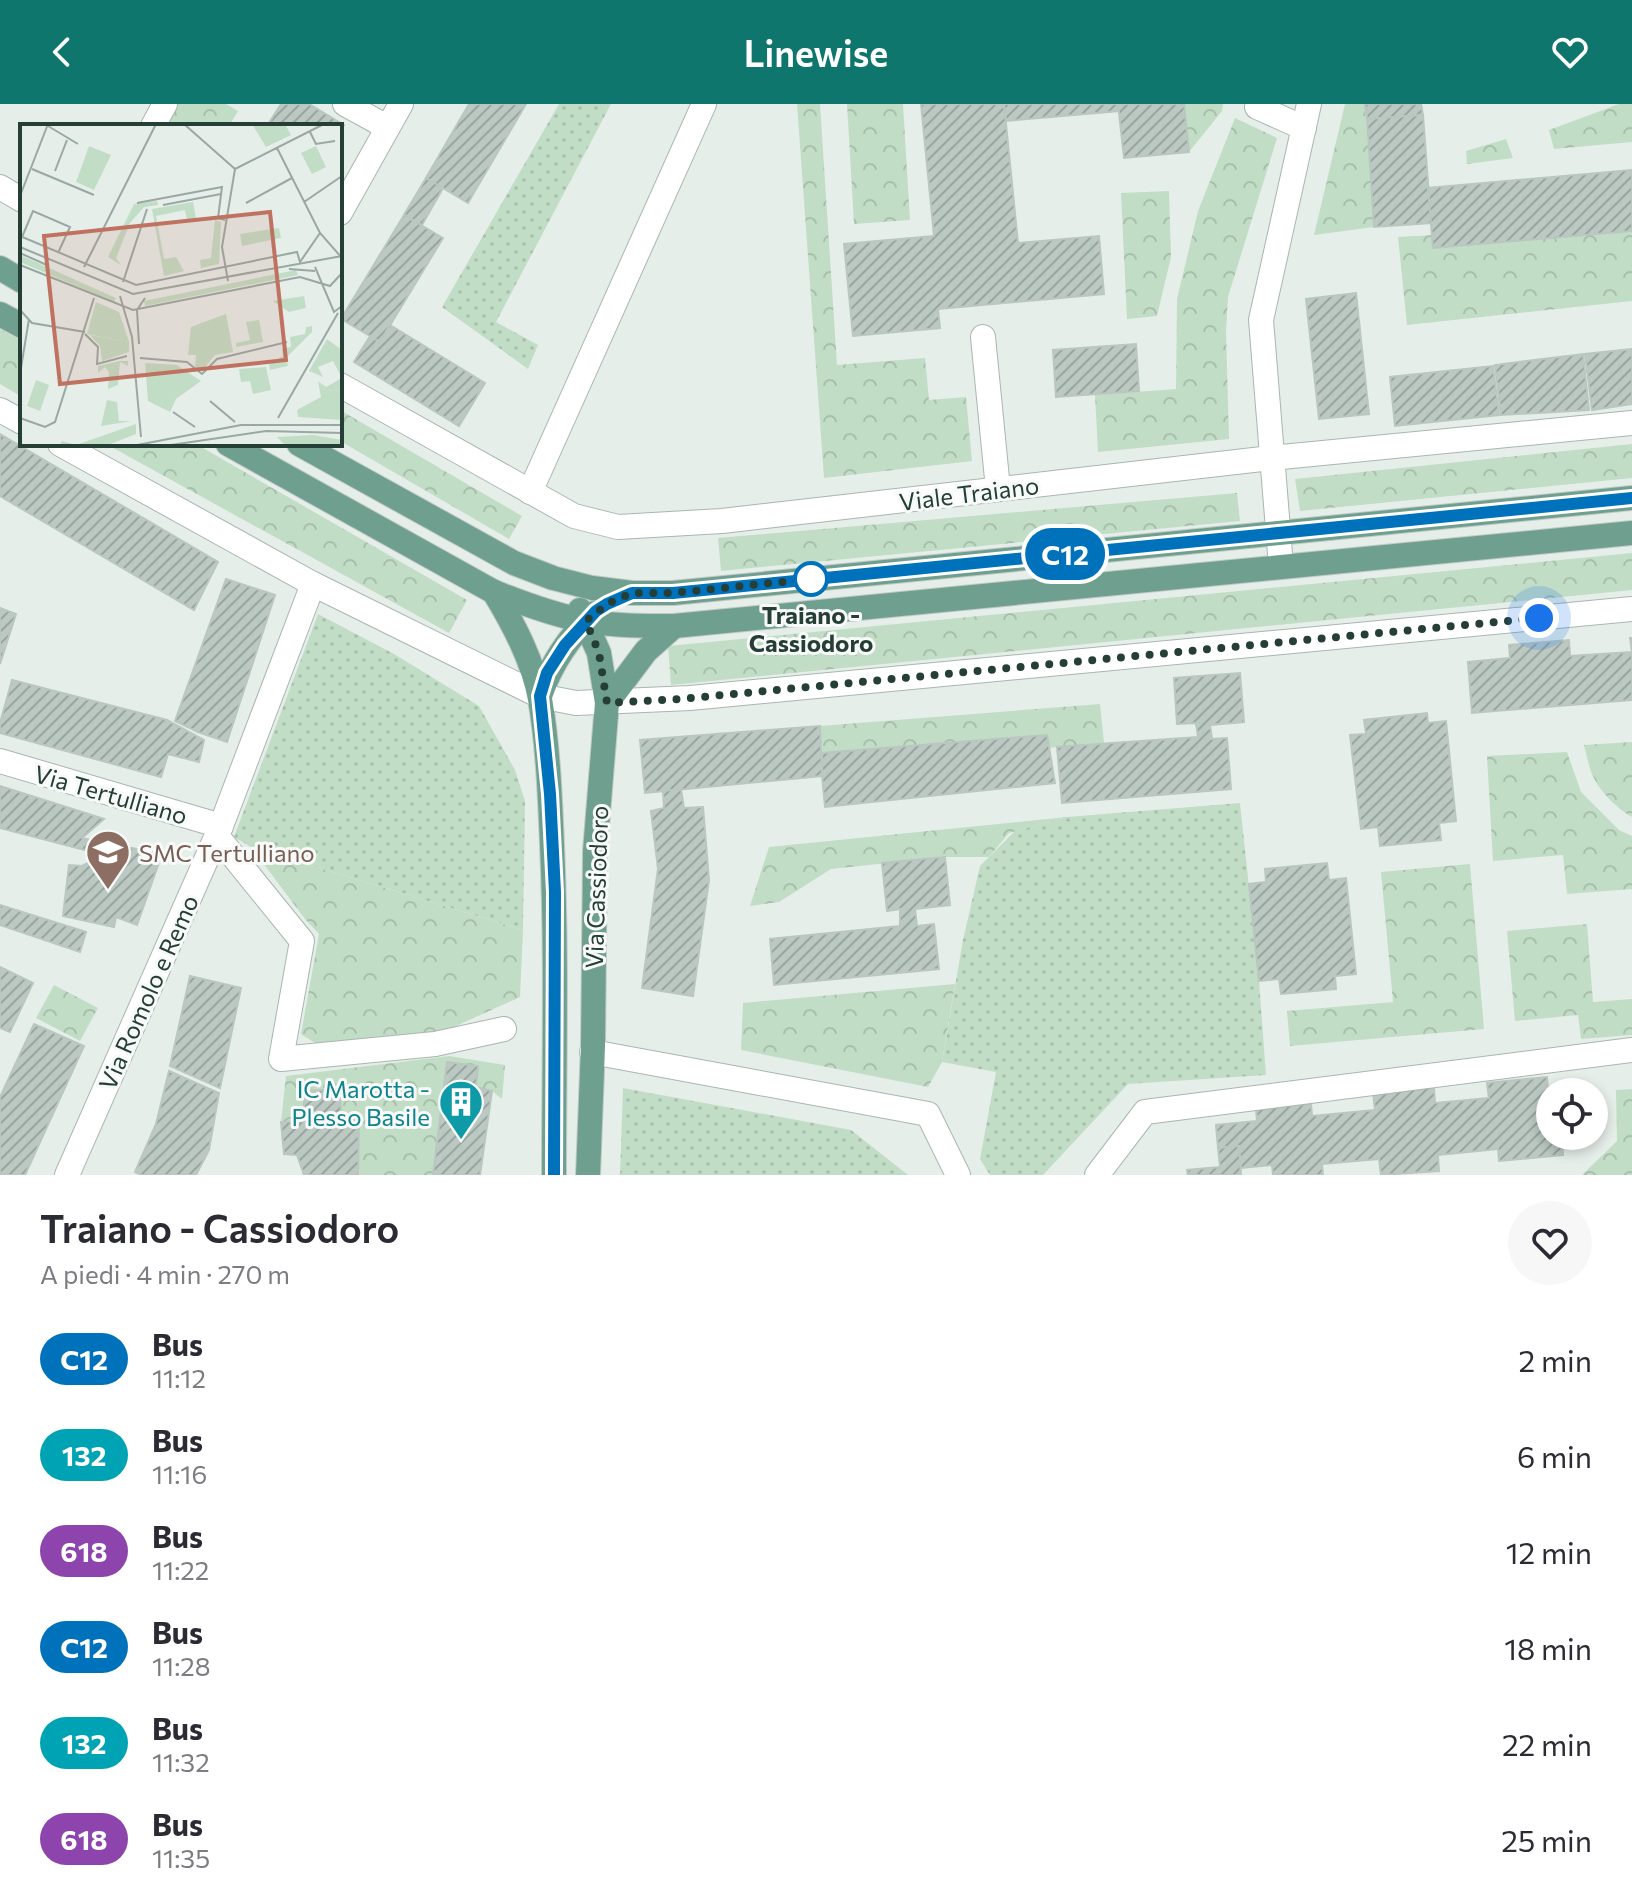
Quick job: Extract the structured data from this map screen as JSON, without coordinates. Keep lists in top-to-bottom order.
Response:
{
  "streets": {
    "main road": ["Via Cassiodoro"],
    "street": ["Viale Traiano", "Via Tertulliano", "Via Romolo e Remo"]
  },
  "crossings": [
    ["Via Tertulliano", "Via Romolo e Remo"]
  ],
  "places": {
    "other": ["Traiano - Cassiodoro"],
    "school or university": ["SMC Tertulliano"],
    "building": ["IC Marotta - Plesso Basile"]
  },
  "lines": ["bus line C12"],
  "page": {
    "header": "Linewise",
    "on_map": "C12",
    "heading": ["Traiano - Cassiodoro", "A piedi · 4 min · 270 m"],
    "list": [
      {
        "mark": "C12",
        "name": "Bus",
        "note": "11:12",
        "value": "2 min"
      },
      {
        "mark": "132",
        "name": "Bus",
        "note": "11:16",
        "value": "6 min"
      },
      {
        "mark": "618",
        "name": "Bus",
        "note": "11:22",
        "value": "12 min"
      },
      {
        "mark": "C12",
        "name": "Bus",
        "note": "11:28",
        "value": "18 min"
      },
      {
        "mark": "132",
        "name": "Bus",
        "note": "11:32",
        "value": "22 min"
      },
      {
        "mark": "618",
        "name": "Bus",
        "note": "11:35",
        "value": "25 min"
      }
    ]
  }
}
